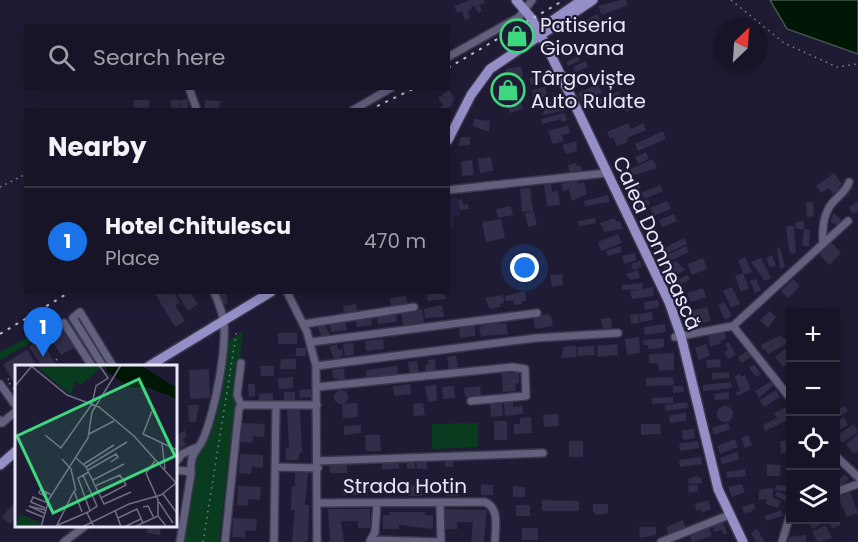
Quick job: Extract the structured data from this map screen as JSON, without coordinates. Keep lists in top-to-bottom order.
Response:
{
  "streets": {
    "main road": ["Calea Domnească"],
    "street": ["Strada Hotin"]
  },
  "places": {
    "shop": ["Patiseria Giovana", "Târgoviște Auto Rulate"]
  },
  "north": "top right",
  "page": {
    "search": "Search here",
    "heading": "Nearby",
    "list": [
      {
        "mark": "1",
        "name": "Hotel Chitulescu",
        "note": "Place",
        "value": "470 m"
      }
    ],
    "pins": "1",
    "map_buttons": ["+", "−"]
  }
}
